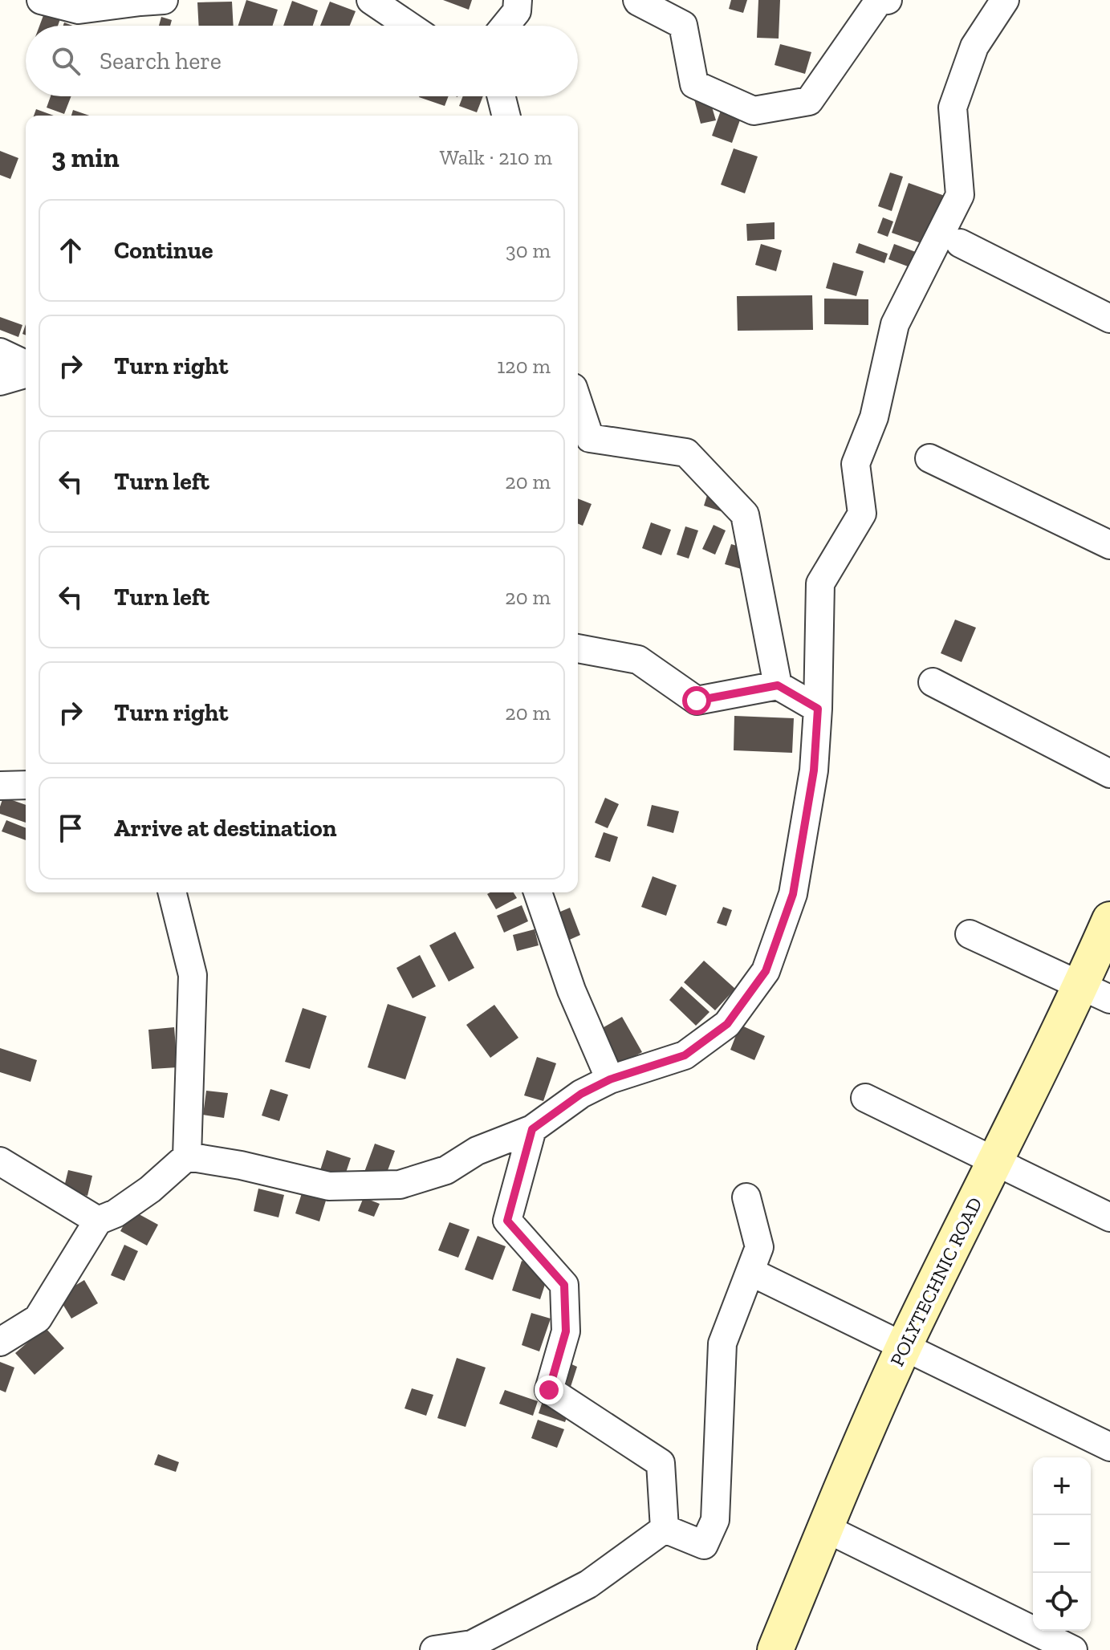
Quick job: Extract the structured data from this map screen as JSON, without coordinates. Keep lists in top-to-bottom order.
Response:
{
  "streets": {
    "street": ["POLYTECHNIC ROAD"]
  },
  "page": {
    "search": "Search here",
    "heading": ["3 min", "Walk · 210 m"],
    "list": [
      ["Continue", "30 m"],
      ["Turn right", "120 m"],
      ["Turn left", "20 m"],
      ["Turn left", "20 m"],
      ["Turn right", "20 m"],
      "Arrive at destination"
    ],
    "map_buttons": ["+", "−"]
  }
}
